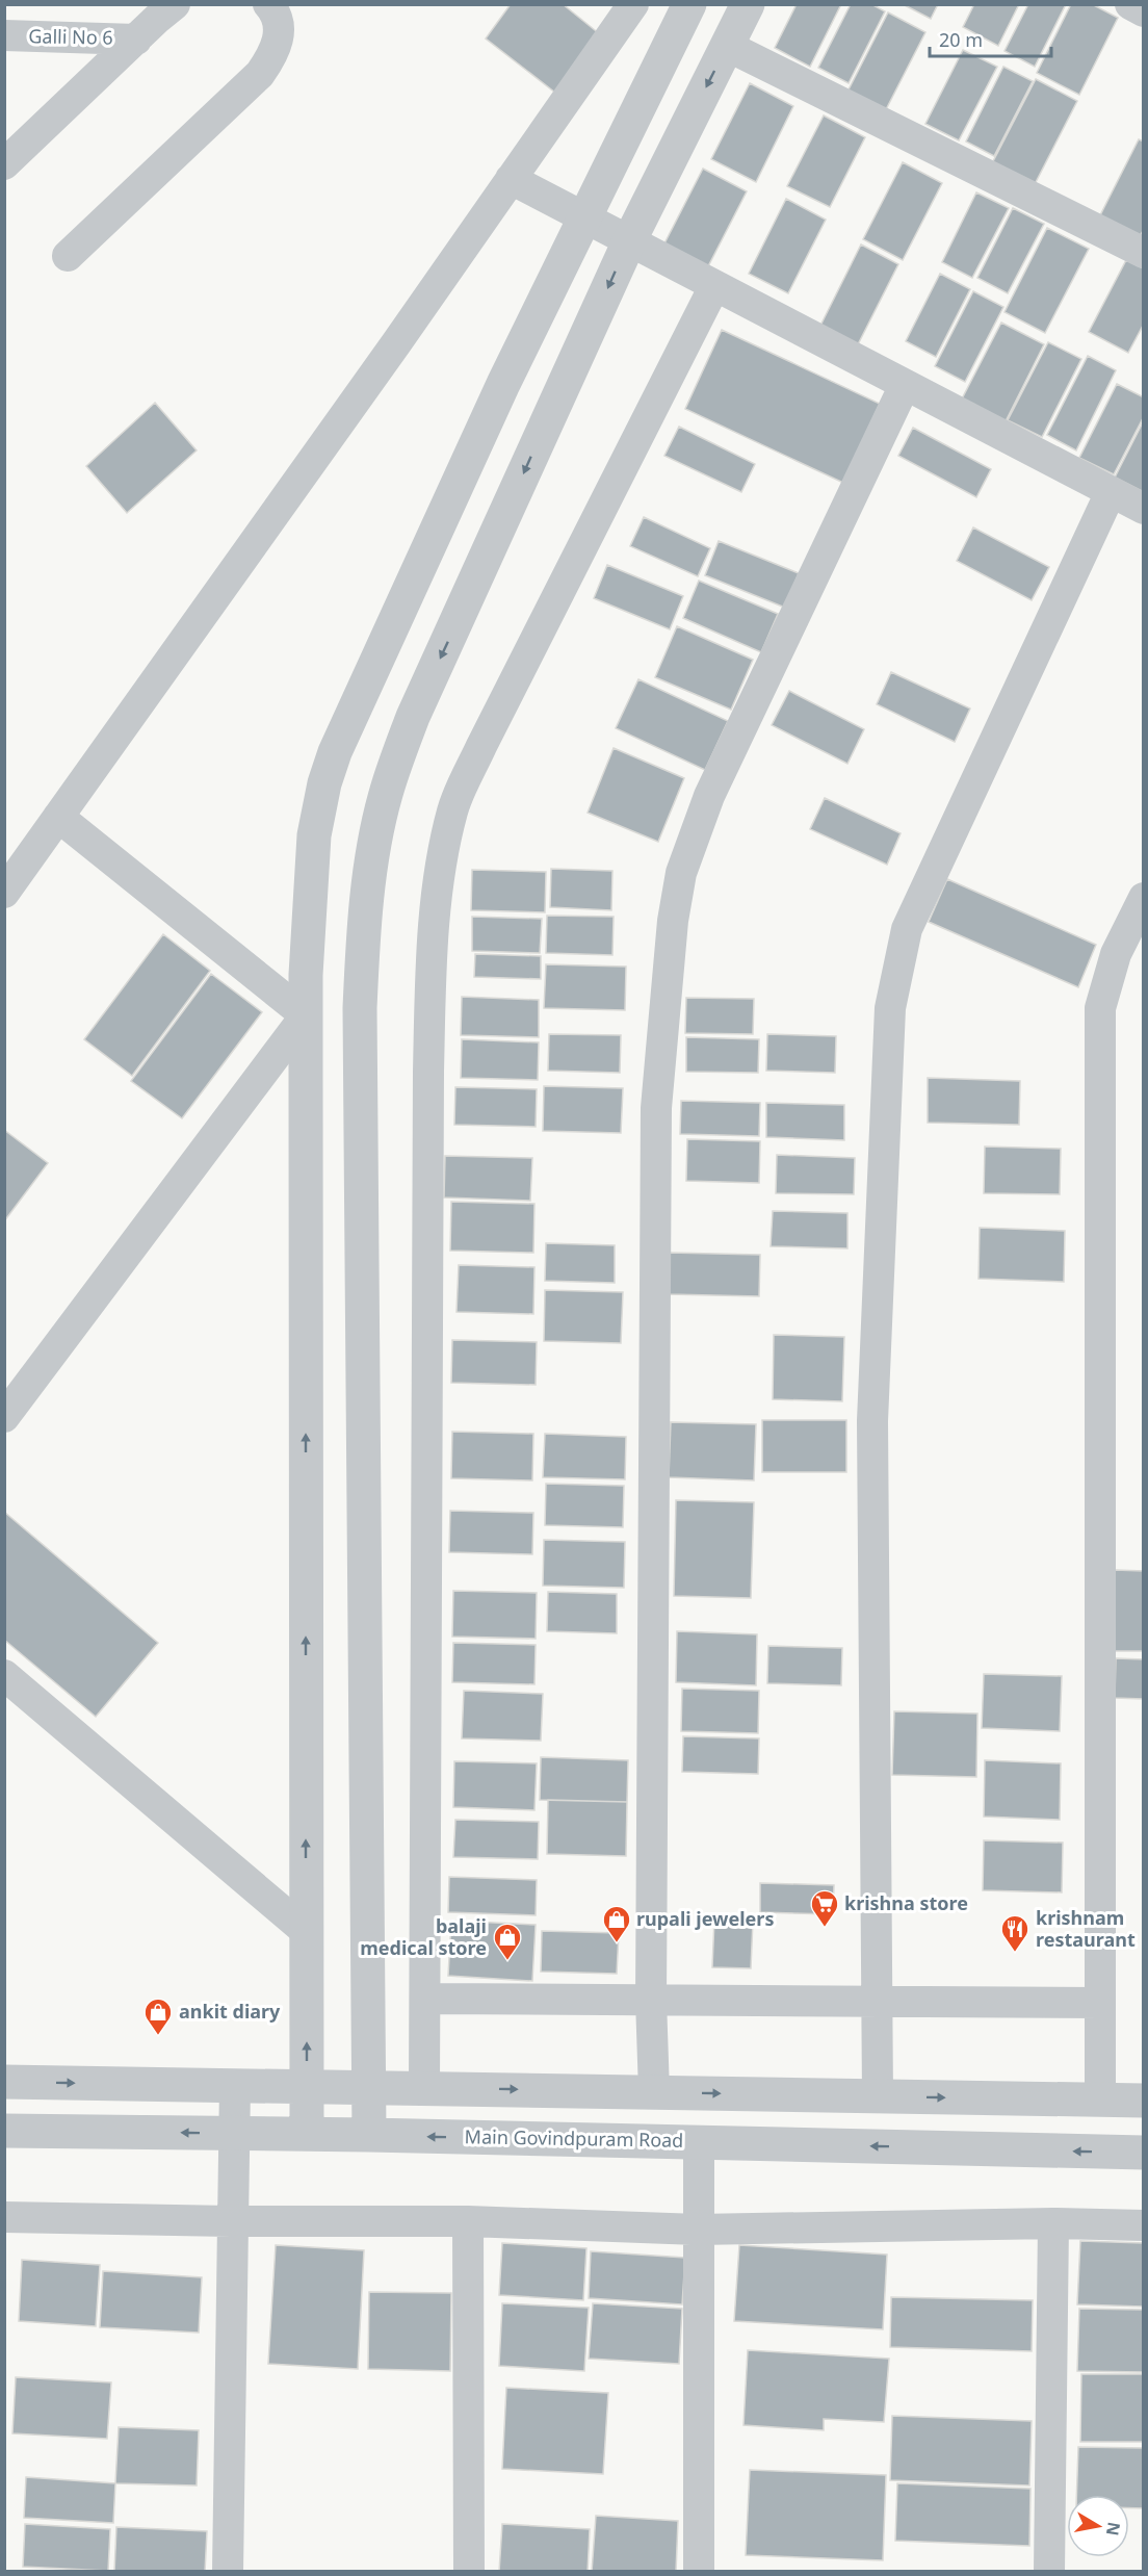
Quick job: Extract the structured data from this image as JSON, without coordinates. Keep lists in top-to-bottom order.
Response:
{
  "streets": {
    "street": ["Galli No 6", "Main Govindpuram Road"]
  },
  "places": {
    "supermarket": ["krishna store"],
    "shop": ["rupali jewelers", "balaji medical store", "ankit diary"],
    "restaurant": ["krishnam restaurant"]
  },
  "scale_bar": "20 m",
  "north": "right"
}
